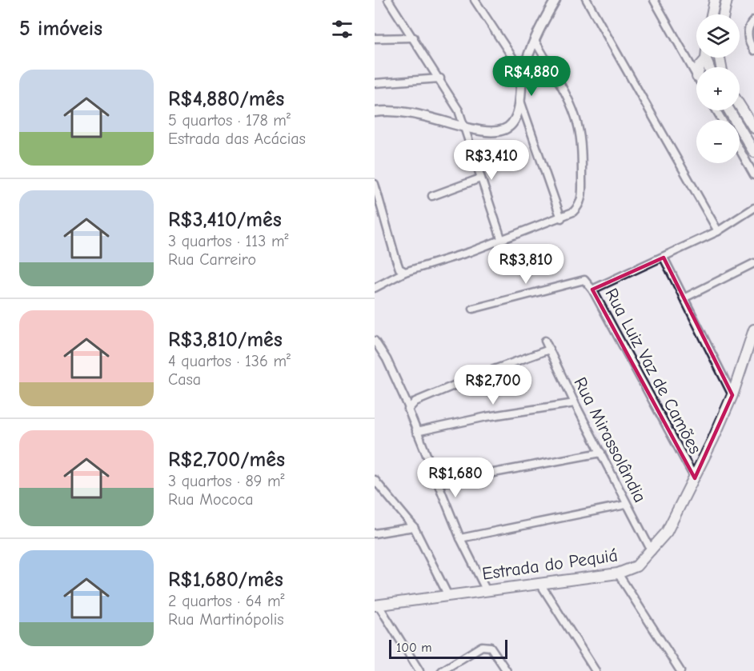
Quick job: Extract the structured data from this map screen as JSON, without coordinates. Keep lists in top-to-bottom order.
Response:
{
  "streets": {
    "main road": ["Estrada do Pequiá"],
    "street": ["Rua Luiz Vaz de Camões", "Rua Mirassolândia"]
  },
  "crossings": [
    ["Rua Luiz Vaz de Camões", "Estrada do Pequiá"],
    ["Rua Mirassolândia", "Estrada do Pequiá"]
  ],
  "scale_bar": "100 m",
  "page": {
    "heading": "5 imóveis",
    "map_buttons": ["+", "−"],
    "price": [
      "R$4,880",
      "R$3,410",
      "R$3,810",
      "R$2,700",
      "R$1,680"
    ],
    "list": [
      {
        "name": "R$4,880/mês",
        "note": "5 quartos · 178 m² · Estrada das Acácias"
      },
      {
        "name": "R$3,410/mês",
        "note": "3 quartos · 113 m² · Rua Carreiro"
      },
      {
        "name": "R$3,810/mês",
        "note": "4 quartos · 136 m² · Casa"
      },
      {
        "name": "R$2,700/mês",
        "note": "3 quartos · 89 m² · Rua Mococa"
      },
      {
        "name": "R$1,680/mês",
        "note": "2 quartos · 64 m² · Rua Martinópolis"
      }
    ],
    "scale": "100 m"
  }
}
